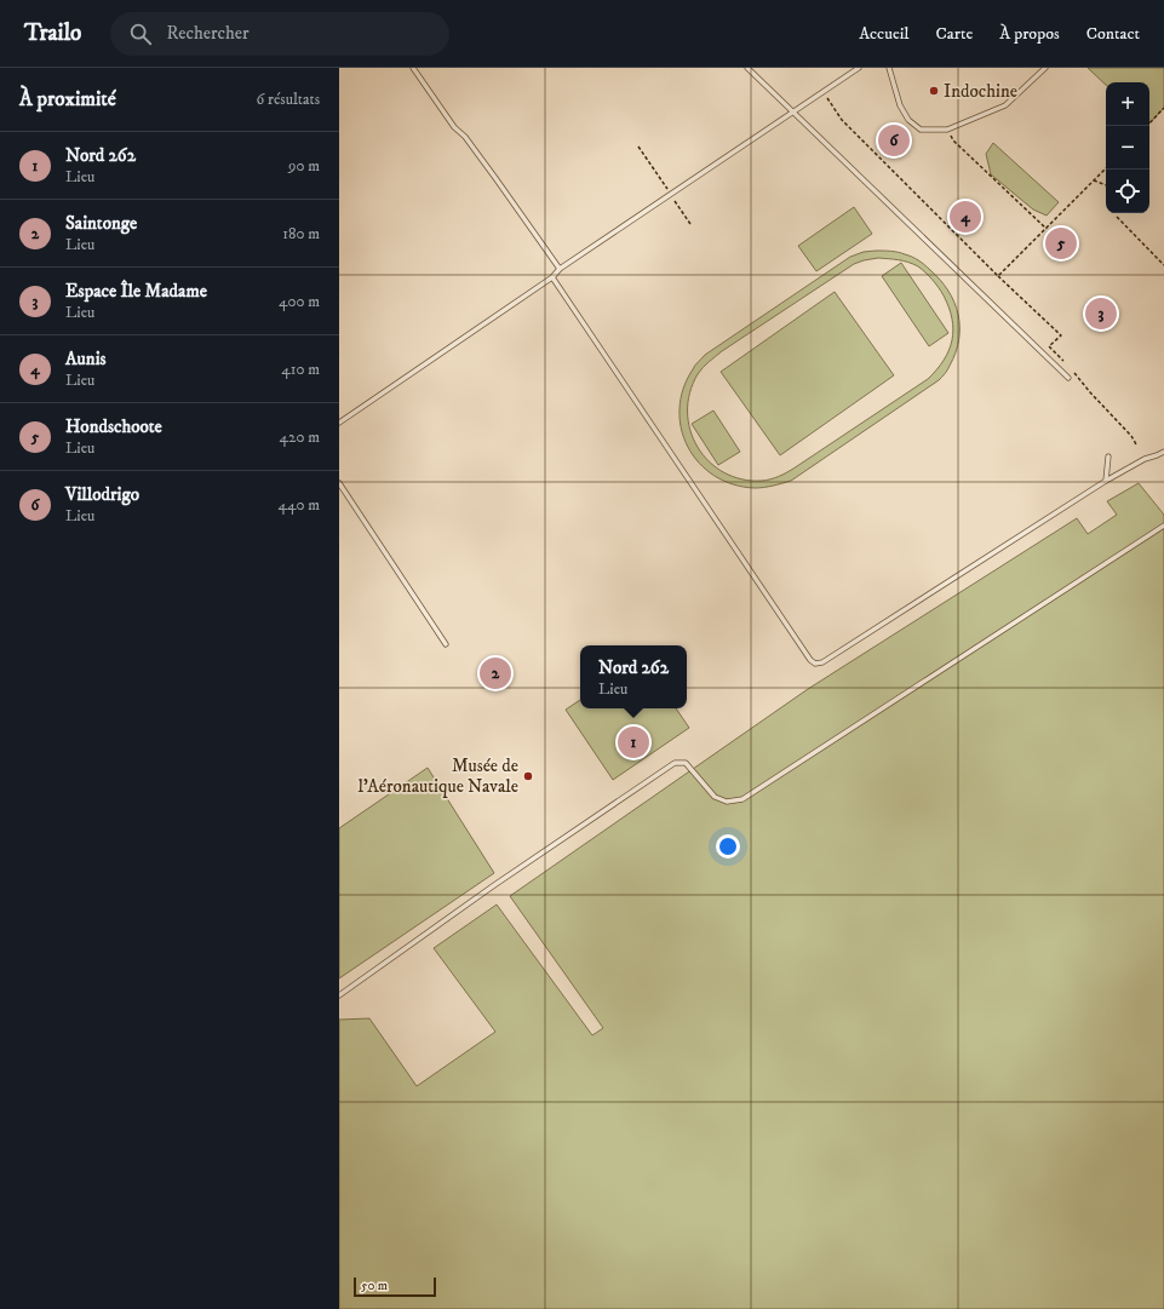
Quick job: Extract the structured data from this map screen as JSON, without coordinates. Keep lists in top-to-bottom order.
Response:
{
  "places": ["Indochine", "Musée de l'Aéronautique Navale"],
  "scale_bar": "50 m",
  "page": {
    "header": "Trailo",
    "search": "Rechercher",
    "nav": [
      "Accueil",
      "Carte",
      "À propos",
      "Contact"
    ],
    "heading": ["À proximité", "6 résultats"],
    "map_buttons": ["+", "−"],
    "pins": [
      "6",
      "4",
      "5",
      "3",
      "2",
      "1"
    ],
    "list": [
      {
        "mark": "1",
        "name": "Nord 262",
        "note": "Lieu",
        "value": "90 m"
      },
      {
        "mark": "2",
        "name": "Saintonge",
        "note": "Lieu",
        "value": "180 m"
      },
      {
        "mark": "3",
        "name": "Espace Île Madame",
        "note": "Lieu",
        "value": "400 m"
      },
      {
        "mark": "4",
        "name": "Aunis",
        "note": "Lieu",
        "value": "410 m"
      },
      {
        "mark": "5",
        "name": "Hondschoote",
        "note": "Lieu",
        "value": "420 m"
      },
      {
        "mark": "6",
        "name": "Villodrigo",
        "note": "Lieu",
        "value": "440 m"
      }
    ],
    "popup": ["Nord 262", "Lieu"],
    "scale": "50 m"
  }
}
